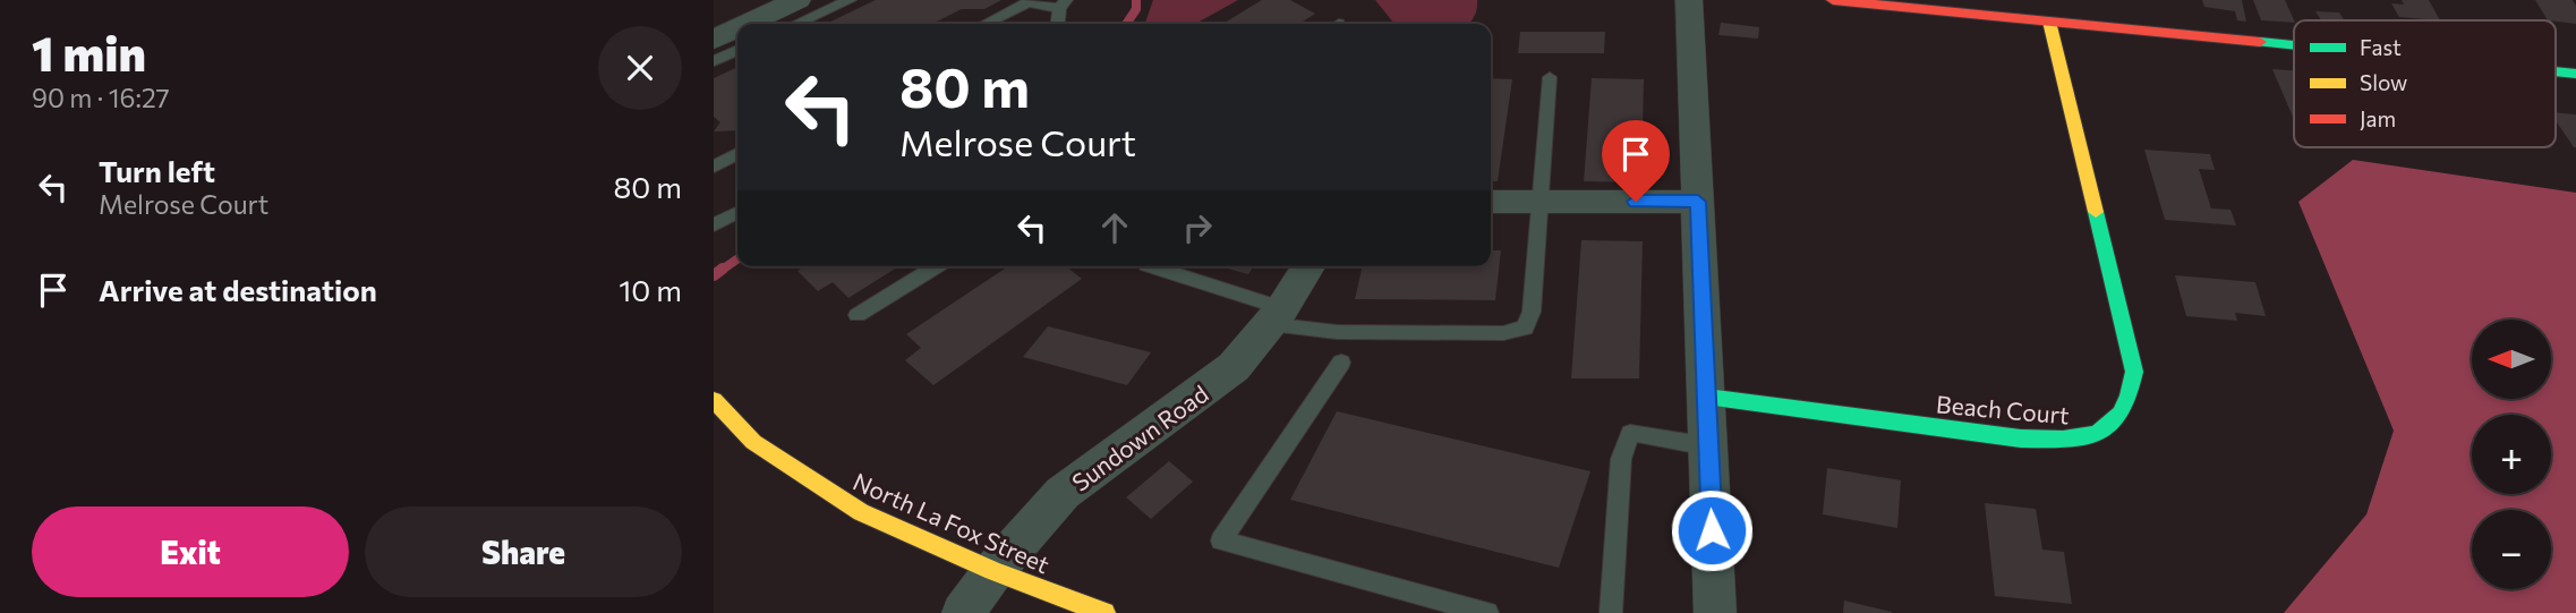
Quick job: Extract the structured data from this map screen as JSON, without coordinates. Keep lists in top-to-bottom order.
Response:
{
  "streets": {
    "street": ["Beach Court", "Sundown Road", "North La Fox Street"]
  },
  "crossings": [
    ["Sundown Road", "North La Fox Street"]
  ],
  "legend": ["Fast", "Slow", "Jam"],
  "north": "left",
  "page": {
    "heading": ["1 min", "90 m · 16:27"],
    "turn": ["80 m", "Melrose Court"],
    "list": [
      {
        "name": "Turn left",
        "note": "Melrose Court",
        "value": "80 m"
      },
      {
        "name": "Arrive at destination",
        "value": "10 m"
      }
    ],
    "map_buttons": ["+", "−"],
    "buttons": ["Exit", "Share"]
  }
}
